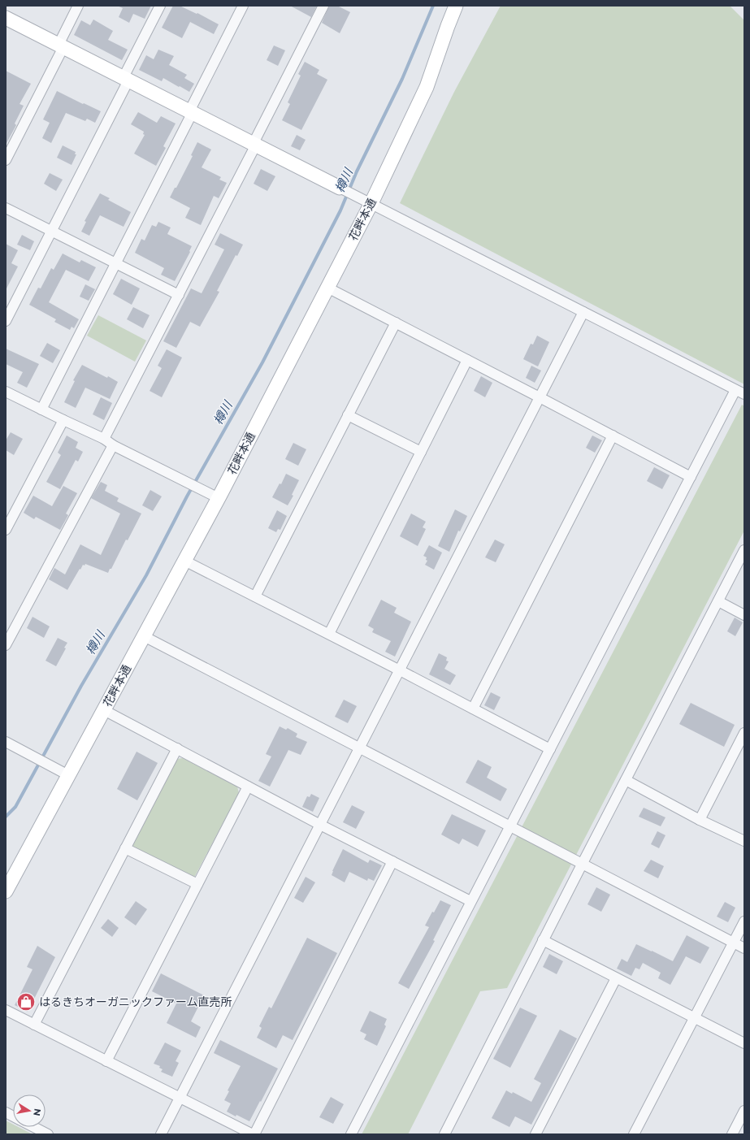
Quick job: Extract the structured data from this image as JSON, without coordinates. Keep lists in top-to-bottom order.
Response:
{
  "streets": {
    "street": ["花畔本通"]
  },
  "water": ["樽川"],
  "places": {
    "shop": ["はるきちオーガニックファーム直売所"]
  },
  "north": "right"
}
